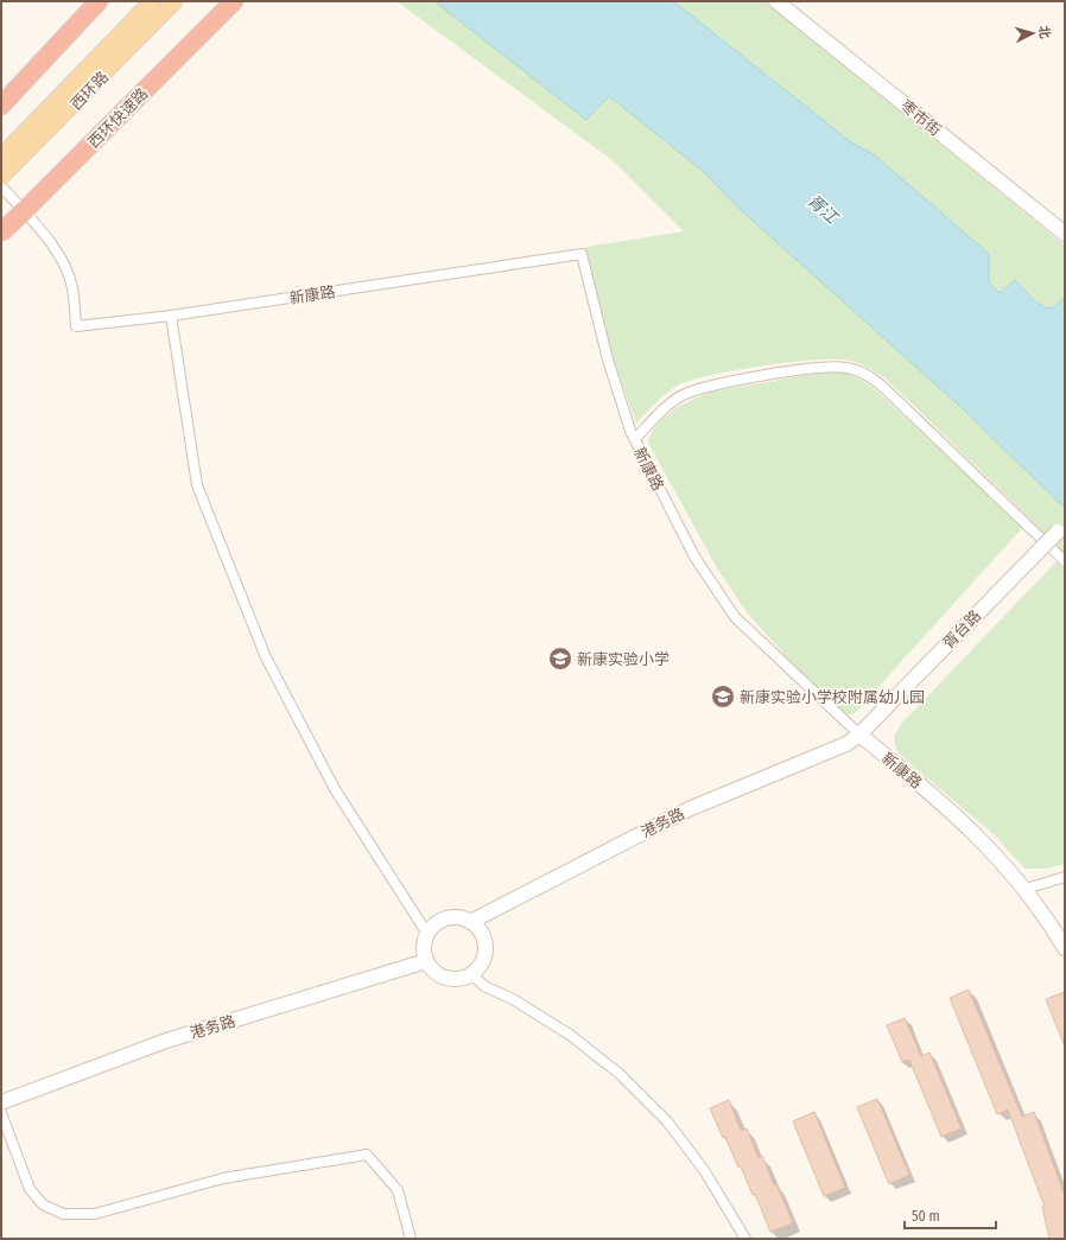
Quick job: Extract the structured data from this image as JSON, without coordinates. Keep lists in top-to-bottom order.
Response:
{
  "streets": {
    "highway": ["西环快速路"],
    "main road": ["西环路"],
    "street": [
      "枣市街",
      "新康路",
      "胥台路",
      "港务路"
    ]
  },
  "crossings": [
    ["新康路", "胥台路"],
    ["新康路", "港务路"],
    ["胥台路", "港务路"]
  ],
  "water": ["胥江"],
  "places": {
    "school or university": ["新康实验小学", "新康实验小学校附属幼儿园"]
  },
  "scale_bar": "50 m",
  "north": "right"
}
